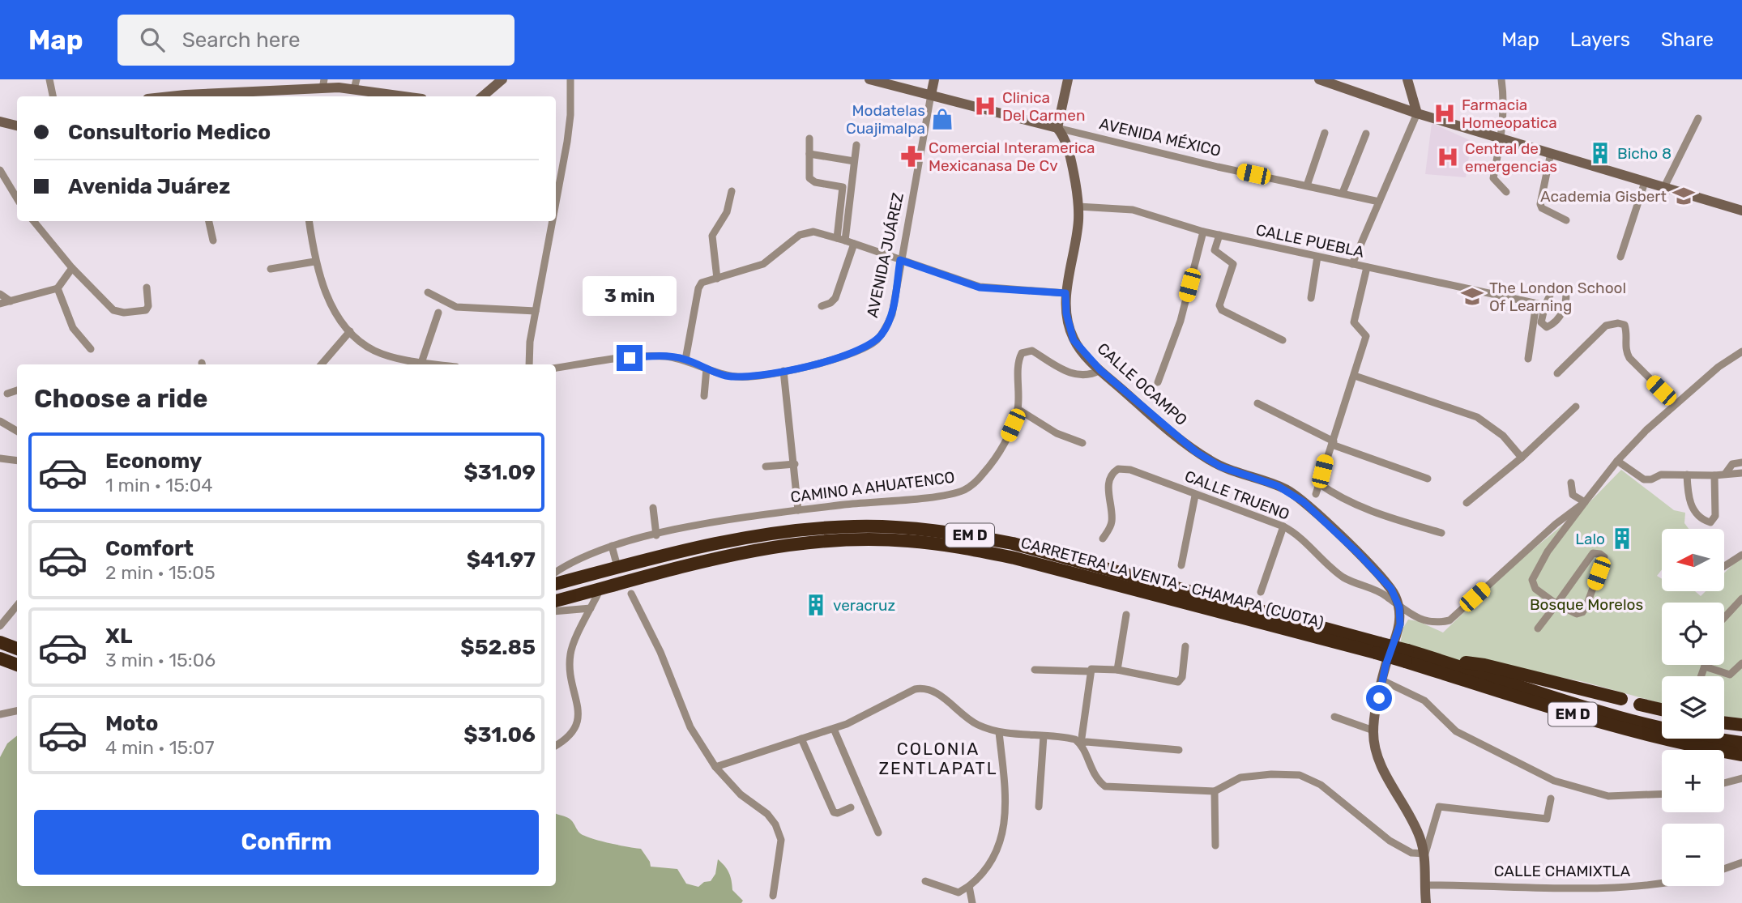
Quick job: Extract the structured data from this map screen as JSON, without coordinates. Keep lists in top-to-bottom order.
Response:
{
  "streets": {
    "highway": ["EM D", "CARRETERA LA VENTA - CHAMAPA (CUOTA)"],
    "main road": ["AVENIDA MÉXICO", "AVENIDA JUÁREZ", "CALLE OCAMPO"],
    "street": [
      "CALLE PUEBLA",
      "CAMINO A AHUATENCO",
      "CALLE TRUENO",
      "CALLE CHAMIXTLA"
    ]
  },
  "crossings": [
    ["AVENIDA MÉXICO", "AVENIDA JUÁREZ"],
    ["AVENIDA MÉXICO", "CALLE OCAMPO"],
    ["CALLE PUEBLA", "CALLE OCAMPO"],
    ["CALLE OCAMPO", "CAMINO A AHUATENCO"],
    ["CALLE OCAMPO", "CALLE TRUENO"]
  ],
  "districts": ["COLONIA ZENTLAPATL"],
  "parks": ["Bosque Morelos"],
  "places": {
    "hospital": ["Clinica Del Carmen", "Farmacia Homeopatica", "Central de emergencias"],
    "shop": ["Modatelas Cuajimalpa"],
    "building": ["Bicho 8", "Lalo", "veracruz"],
    "pharmacy": ["Comercial Interamerica Mexicanasa De Cv"],
    "school or university": ["Academia Gisbert", "The London School Of Learning"]
  },
  "north": "left",
  "page": {
    "header": "Map",
    "search": "Search here",
    "nav": ["Map", "Layers", "Share"],
    "banner": ["Consultorio Medico", "Avenida Juárez"],
    "bubble": "3 min",
    "heading": "Choose a ride",
    "list": [
      {
        "name": "Economy",
        "note": "1 min · 15:04",
        "value": "$31.09"
      },
      {
        "name": "Comfort",
        "note": "2 min · 15:05",
        "value": "$41.97"
      },
      {
        "name": "XL",
        "note": "3 min · 15:06",
        "value": "$52.85"
      },
      {
        "name": "Moto",
        "note": "4 min · 15:07",
        "value": "$31.06"
      }
    ],
    "map_buttons": ["+", "−"],
    "buttons": "Confirm"
  }
}
